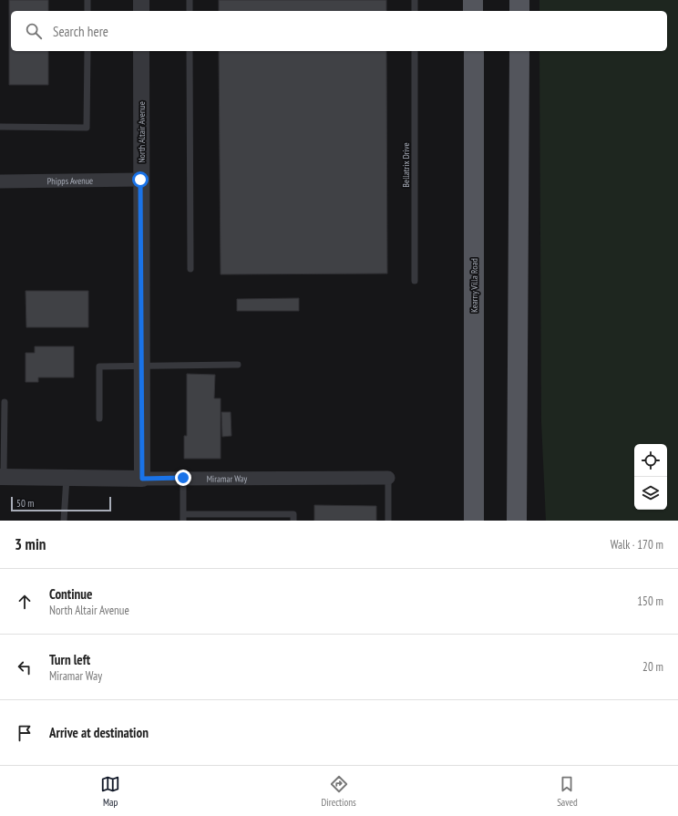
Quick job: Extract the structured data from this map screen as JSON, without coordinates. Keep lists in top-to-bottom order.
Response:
{
  "streets": {
    "main road": ["Kearny Villa Road"],
    "street": ["North Altair Avenue", "Phipps Avenue", "Miramar Way"],
    "lane": ["Bellatrix Drive"]
  },
  "crossings": [
    ["North Altair Avenue", "Phipps Avenue"],
    ["North Altair Avenue", "Miramar Way"]
  ],
  "scale_bar": "50 m",
  "page": {
    "search": "Search here",
    "scale": "50 m",
    "heading": ["3 min", "Walk · 170 m"],
    "list": [
      ["Continue", "North Altair Avenue", "150 m"],
      ["Turn left", "Miramar Way", "20 m"],
      "Arrive at destination"
    ],
    "nav": ["Map", "Directions", "Saved"]
  }
}
